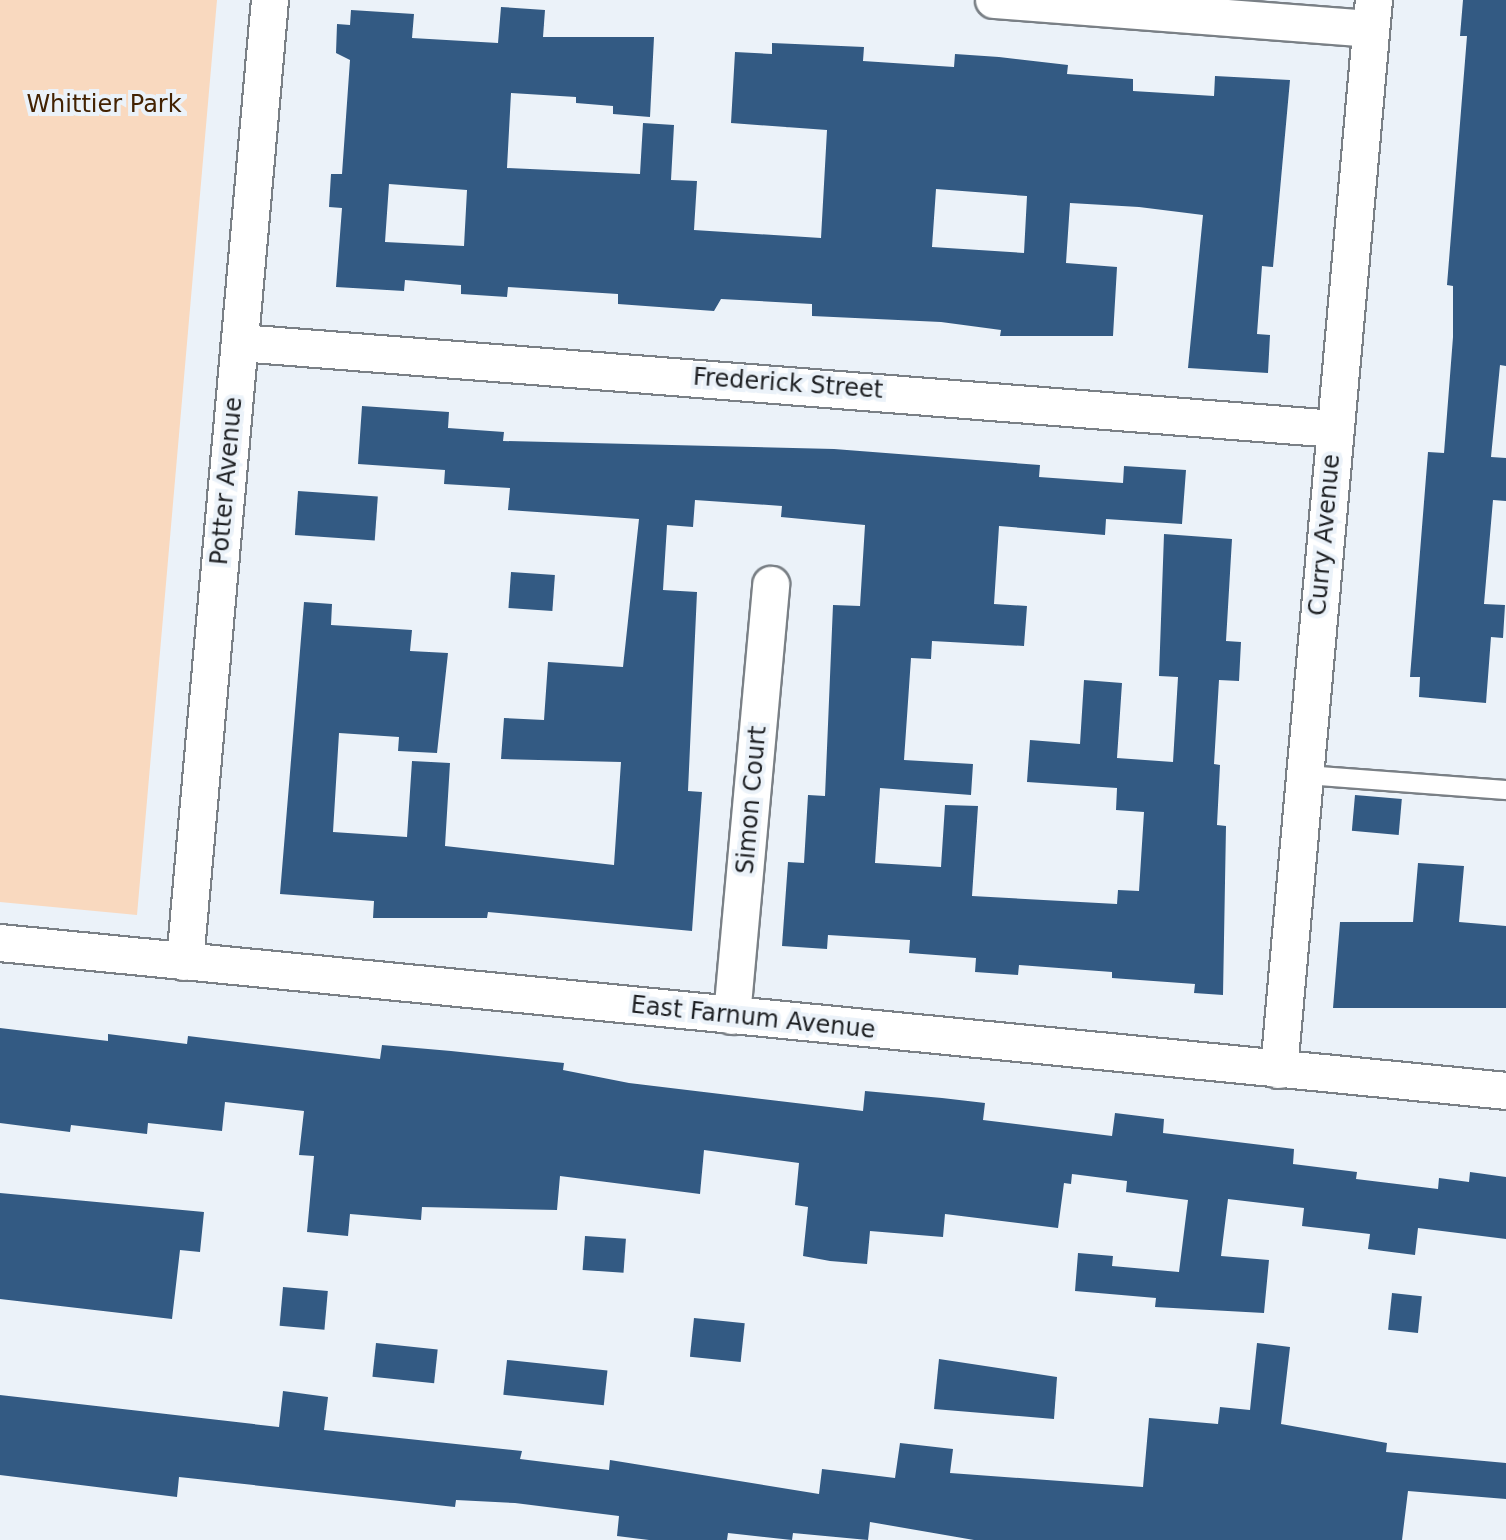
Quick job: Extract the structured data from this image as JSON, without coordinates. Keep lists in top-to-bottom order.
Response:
{
  "streets": {
    "street": [
      "Frederick Street",
      "Potter Avenue",
      "Curry Avenue",
      "Simon Court",
      "East Farnum Avenue"
    ]
  },
  "crossings": [
    ["Frederick Street", "Potter Avenue"],
    ["Frederick Street", "Curry Avenue"],
    ["Potter Avenue", "East Farnum Avenue"],
    ["Curry Avenue", "East Farnum Avenue"],
    ["Simon Court", "East Farnum Avenue"]
  ],
  "parks": ["Whittier Park"]
}
